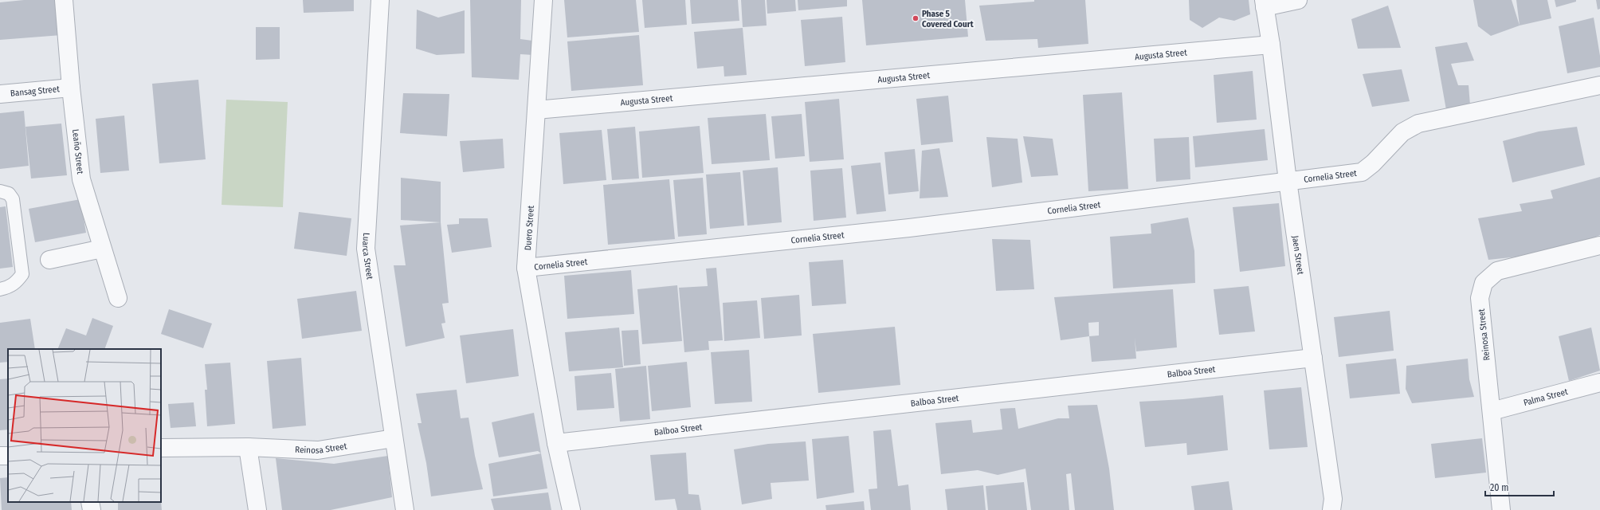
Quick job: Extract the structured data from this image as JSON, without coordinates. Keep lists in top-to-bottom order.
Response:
{
  "streets": {
    "street": [
      "Augusta Street",
      "Bansag Street",
      "Leaño Street",
      "Cornelia Street",
      "Duero Street",
      "Jaen Street",
      "Luarca Street",
      "Reinosa Street",
      "Balboa Street",
      "Palma Street"
    ]
  },
  "crossings": [
    ["Augusta Street", "Duero Street"],
    ["Augusta Street", "Jaen Street"],
    ["Bansag Street", "Leaño Street"],
    ["Cornelia Street", "Duero Street"],
    ["Cornelia Street", "Jaen Street"],
    ["Duero Street", "Balboa Street"],
    ["Jaen Street", "Balboa Street"],
    ["Luarca Street", "Reinosa Street"],
    ["Reinosa Street", "Palma Street"]
  ],
  "places": ["Phase 5 Covered Court"],
  "scale_bar": "20 m"
}
